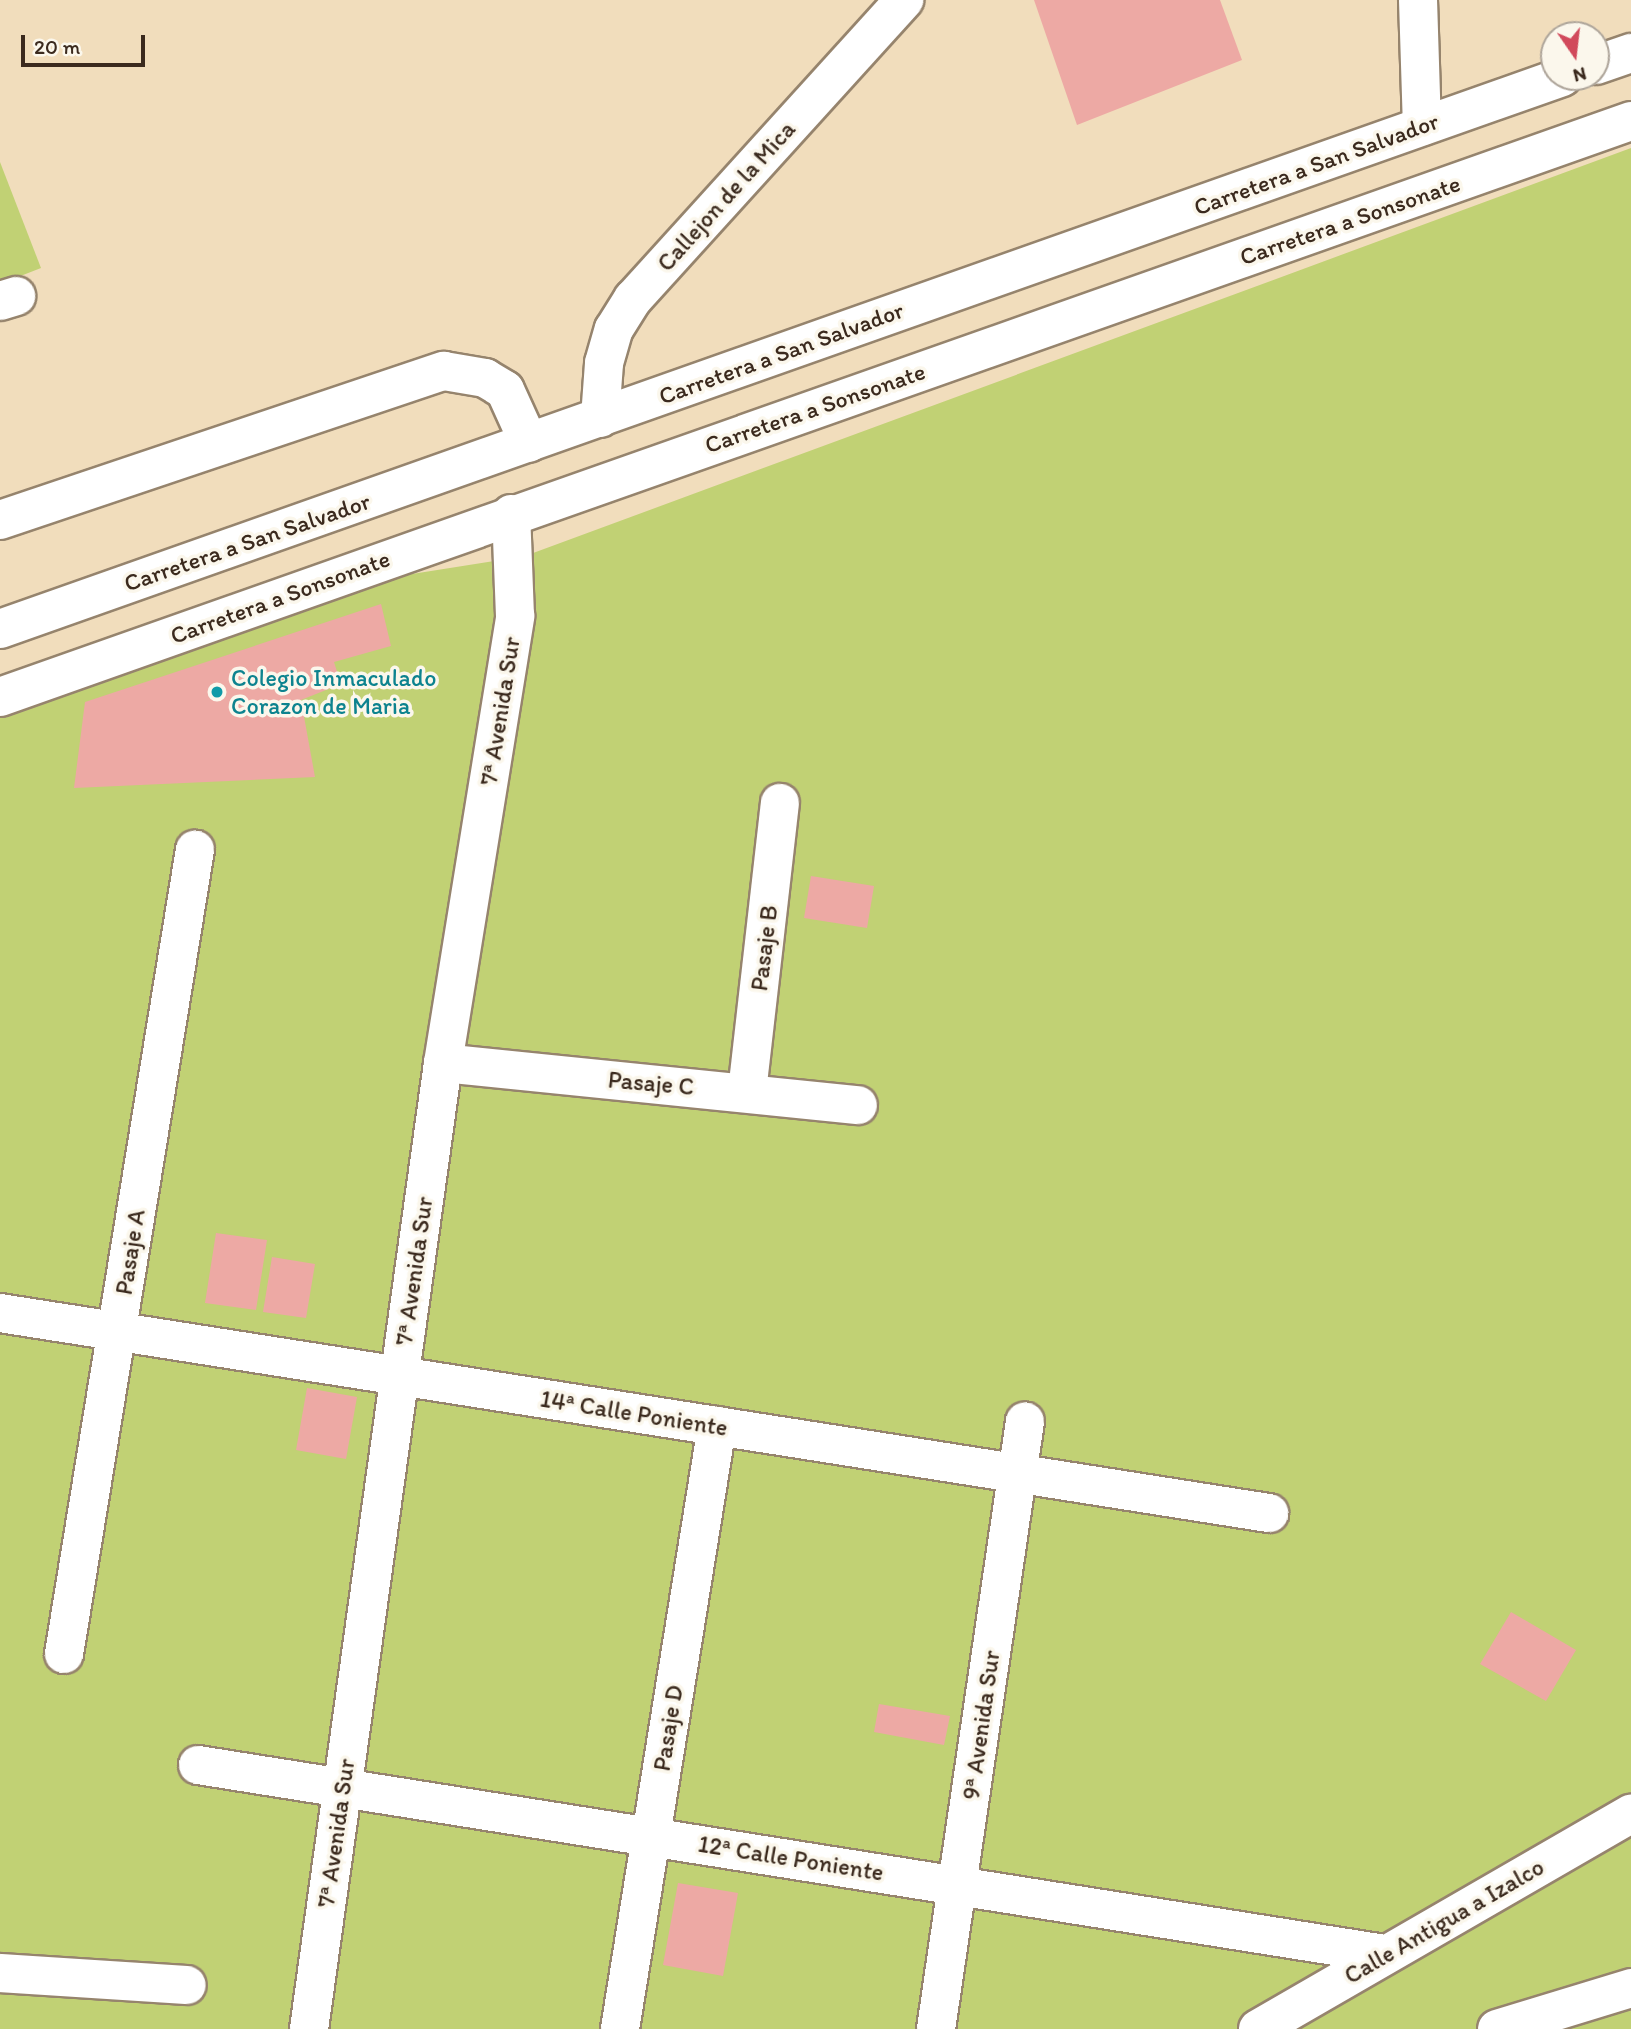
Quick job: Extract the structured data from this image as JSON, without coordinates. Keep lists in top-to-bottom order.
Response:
{
  "streets": {
    "main road": [
      "Carretera a San Salvador",
      "Callejon de la Mica",
      "Carretera a Sonsonate",
      "7ª Avenida Sur",
      "Pasaje B",
      "Pasaje C",
      "Pasaje A",
      "14ª Calle Poniente",
      "9ª Avenida Sur",
      "Pasaje D",
      "12ª Calle Poniente",
      "Calle Antigua a Izalco"
    ]
  },
  "crossings": [
    ["Carretera a San Salvador", "Callejon de la Mica"],
    ["Carretera a Sonsonate", "7ª Avenida Sur"],
    ["7ª Avenida Sur", "Pasaje C"],
    ["7ª Avenida Sur", "14ª Calle Poniente"],
    ["7ª Avenida Sur", "12ª Calle Poniente"],
    ["Pasaje B", "Pasaje C"],
    ["Pasaje A", "14ª Calle Poniente"],
    ["14ª Calle Poniente", "9ª Avenida Sur"],
    ["14ª Calle Poniente", "Pasaje D"],
    ["9ª Avenida Sur", "12ª Calle Poniente"],
    ["Pasaje D", "12ª Calle Poniente"],
    ["12ª Calle Poniente", "Calle Antigua a Izalco"]
  ],
  "places": ["Colegio Inmaculado Corazon de Maria"],
  "scale_bar": "20 m",
  "north": "bottom"
}
